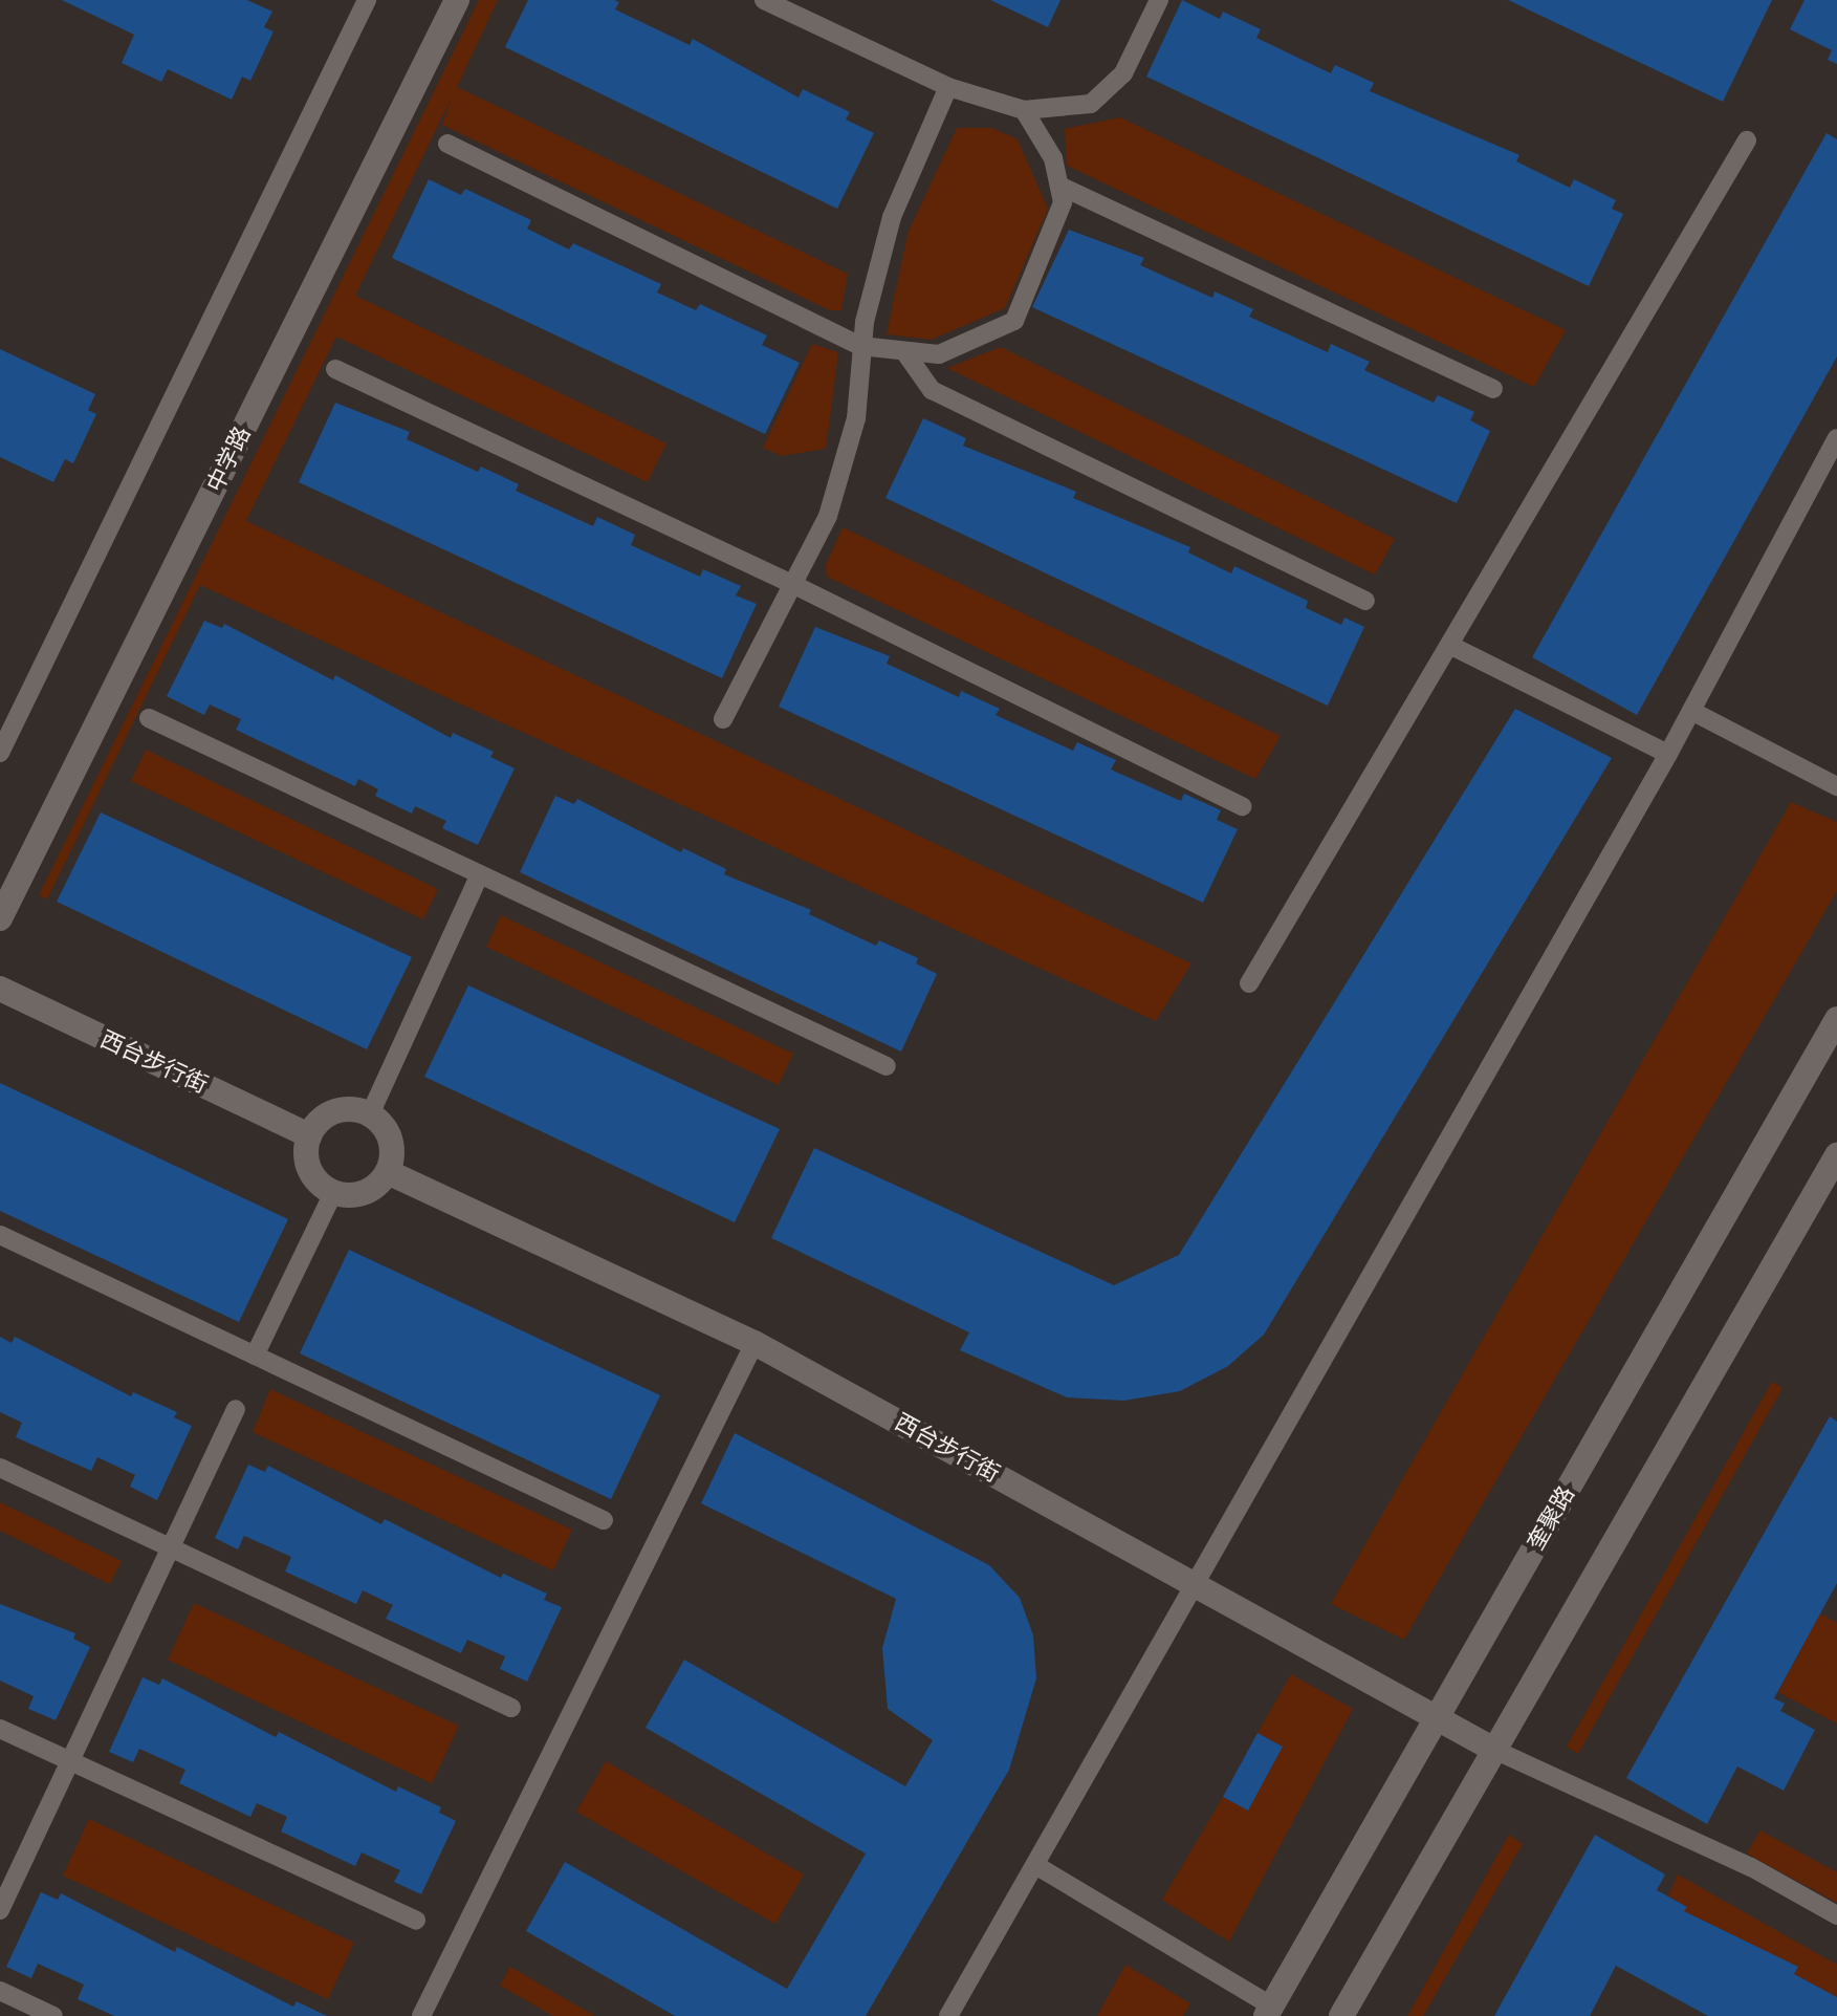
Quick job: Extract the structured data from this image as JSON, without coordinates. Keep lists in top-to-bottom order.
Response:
{
  "streets": {
    "street": ["中学路", "西台步行街", "奎聚路"]
  },
  "crossings": [
    ["西台步行街", "奎聚路"]
  ]
}
